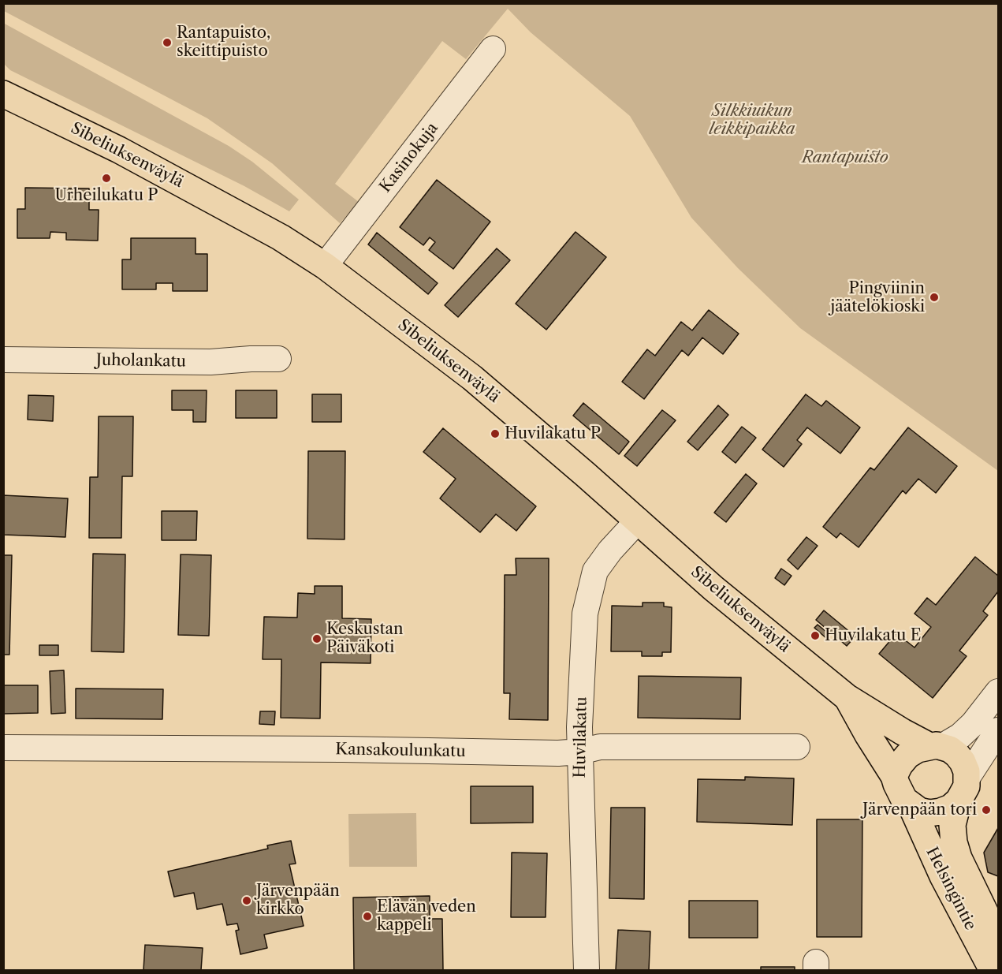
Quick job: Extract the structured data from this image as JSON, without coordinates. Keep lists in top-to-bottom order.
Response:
{
  "streets": {
    "main road": ["Sibeliuksenväylä", "Helsingintie"],
    "street": [
      "Kasinokuja",
      "Juholankatu",
      "Huvilakatu",
      "Kansakoulunkatu"
    ]
  },
  "crossings": [
    ["Sibeliuksenväylä", "Kasinokuja"],
    ["Sibeliuksenväylä", "Huvilakatu"],
    ["Sibeliuksenväylä", "Helsingintie"],
    ["Huvilakatu", "Kansakoulunkatu"]
  ],
  "parks": ["Silkkiuikun leikkipaikka", "Rantapuisto"],
  "places": [
    "Rantapuisto, skeittipuisto",
    "Urheilukatu P",
    "Pingviinin jäätelökioski",
    "Huvilakatu P",
    "Huvilakatu E",
    "Keskustan Päiväkoti",
    "Järvenpään tori",
    "Järvenpään kirkko",
    "Elävän veden kappeli"
  ]
}
